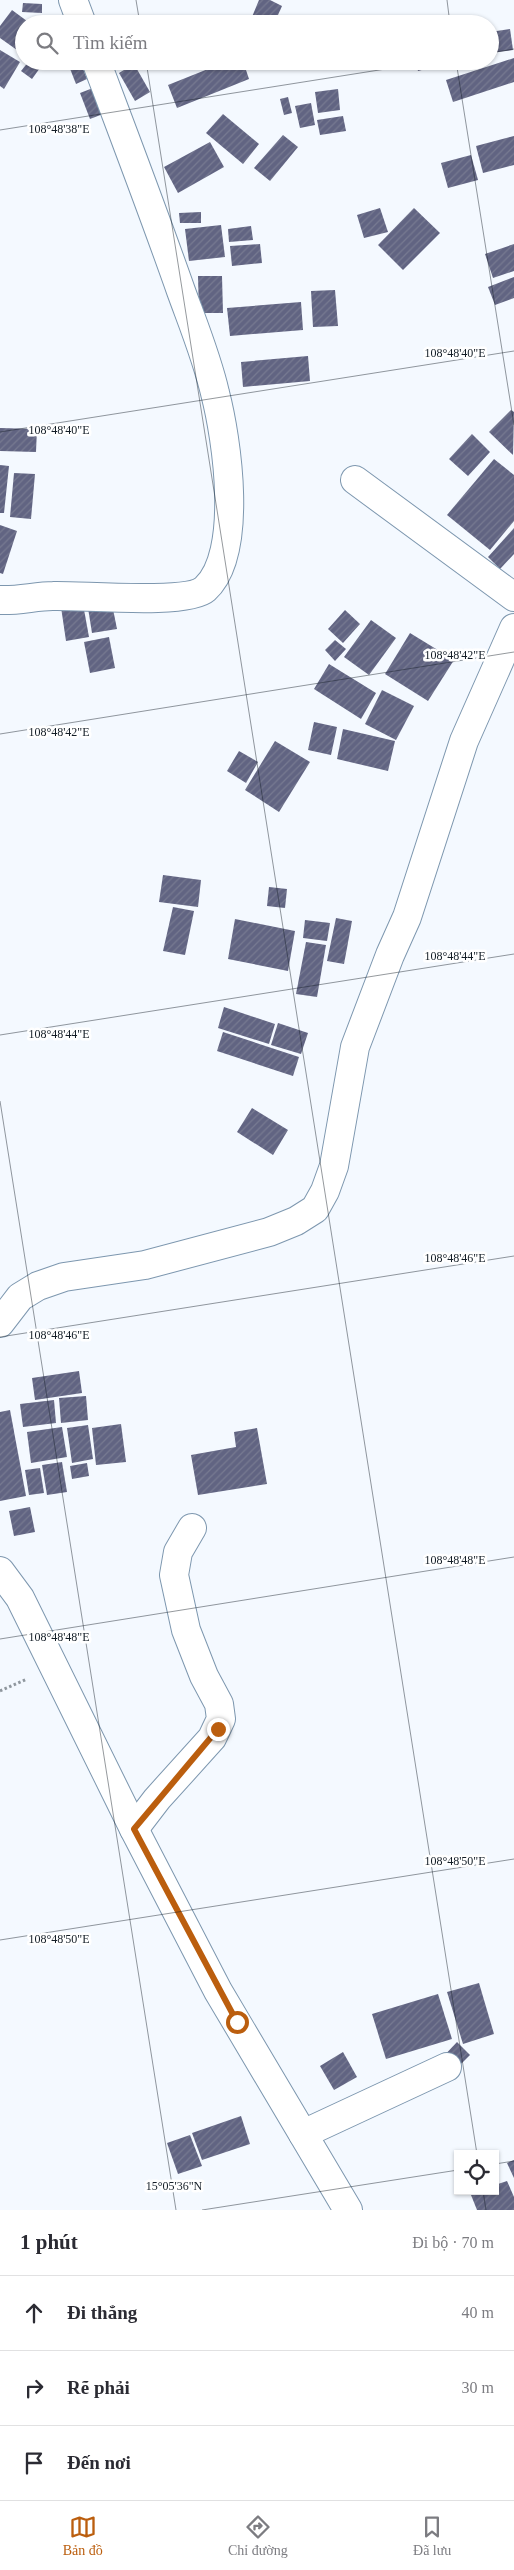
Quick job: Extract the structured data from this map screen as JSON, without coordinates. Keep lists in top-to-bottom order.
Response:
{
  "page": {
    "search": "Tìm kiếm",
    "heading": ["1 phút", "Đi bộ · 70 m"],
    "list": [
      ["Đi thẳng", "40 m"],
      ["Rẽ phải", "30 m"],
      "Đến nơi"
    ],
    "nav": ["Bản đồ", "Chỉ đường", "Đã lưu"]
  },
  "coordinates": [
    "108°48'38\"E",
    "108°48'40\"E",
    "108°48'42\"E",
    "108°48'44\"E",
    "108°48'46\"E",
    "108°48'48\"E",
    "108°48'50\"E",
    "15°05'36\"N"
  ]
}
